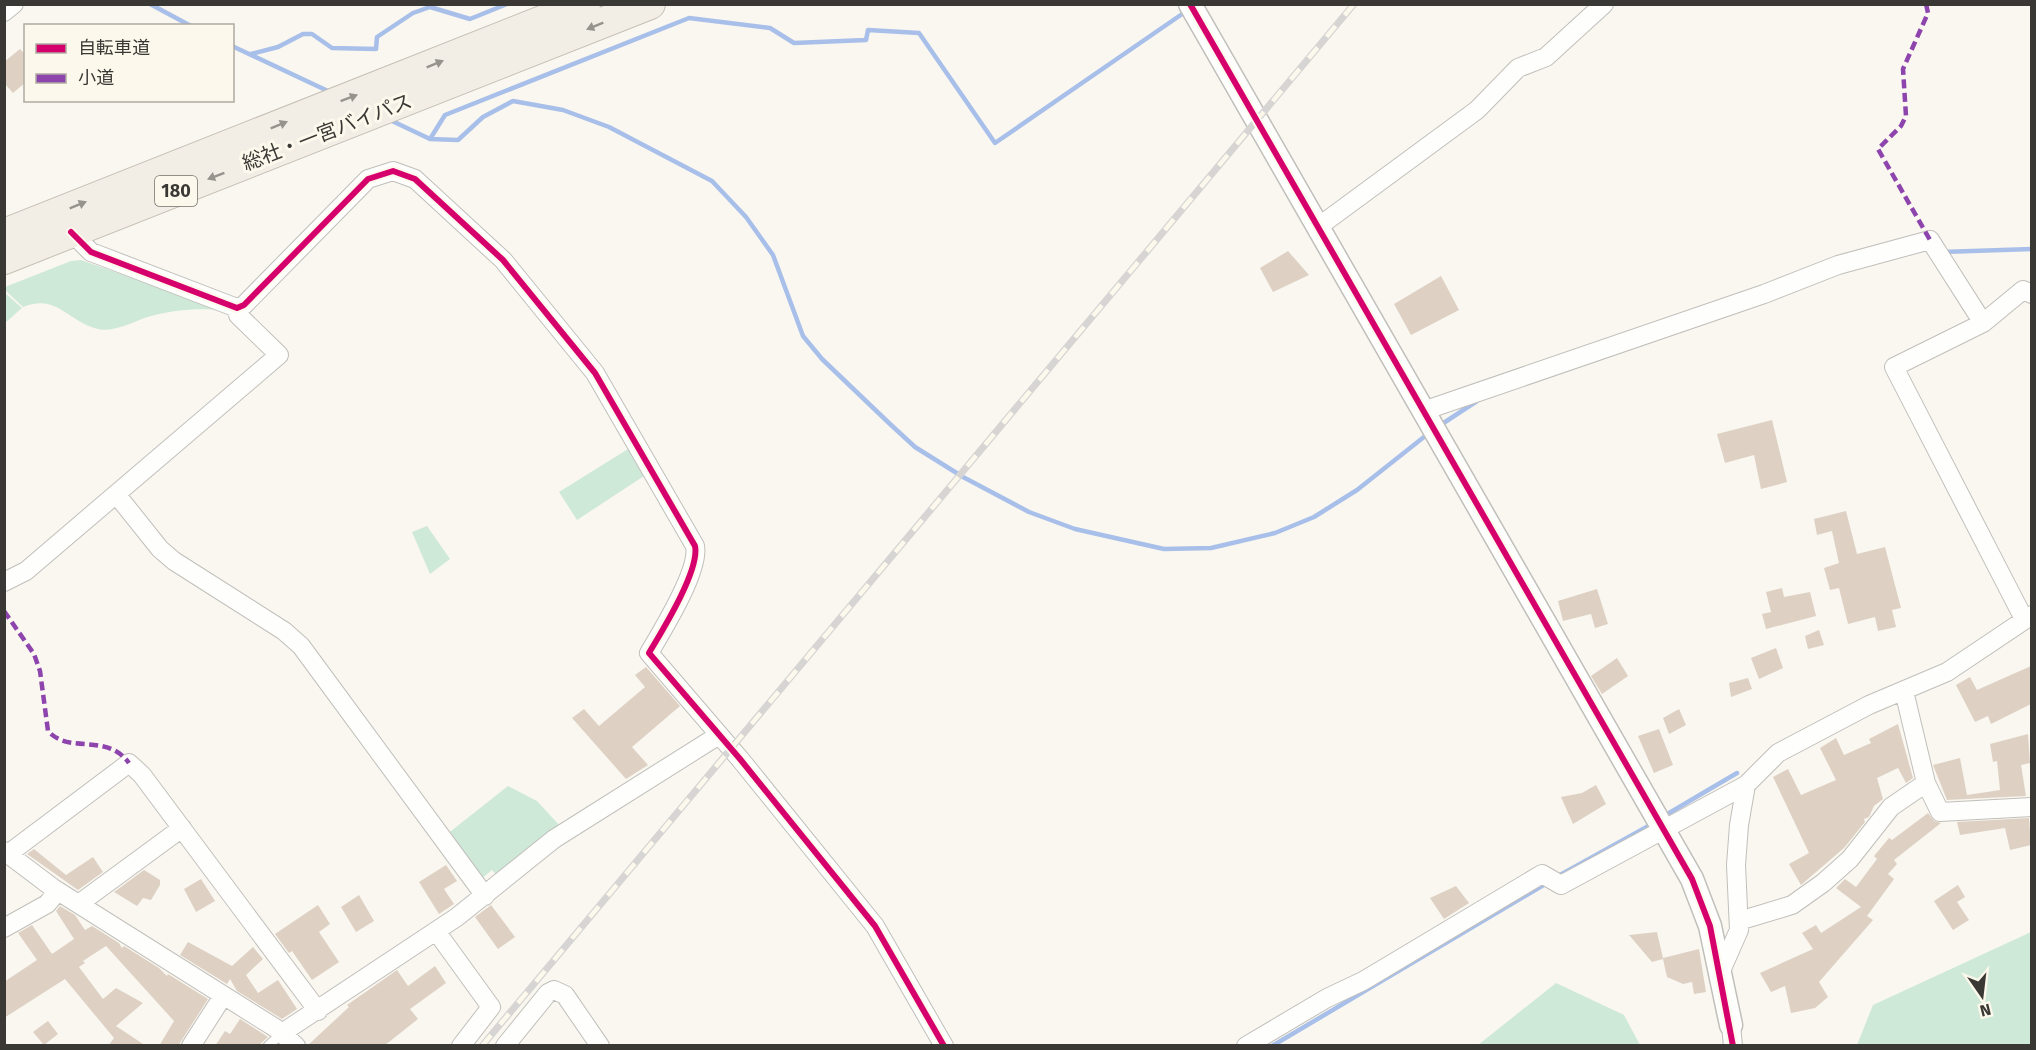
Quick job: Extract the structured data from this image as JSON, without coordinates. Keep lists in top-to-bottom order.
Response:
{
  "streets": {
    "highway": ["総社・一宮バイパス", "180"]
  },
  "legend": ["自転車道", "小道"],
  "north": "bottom"
}
